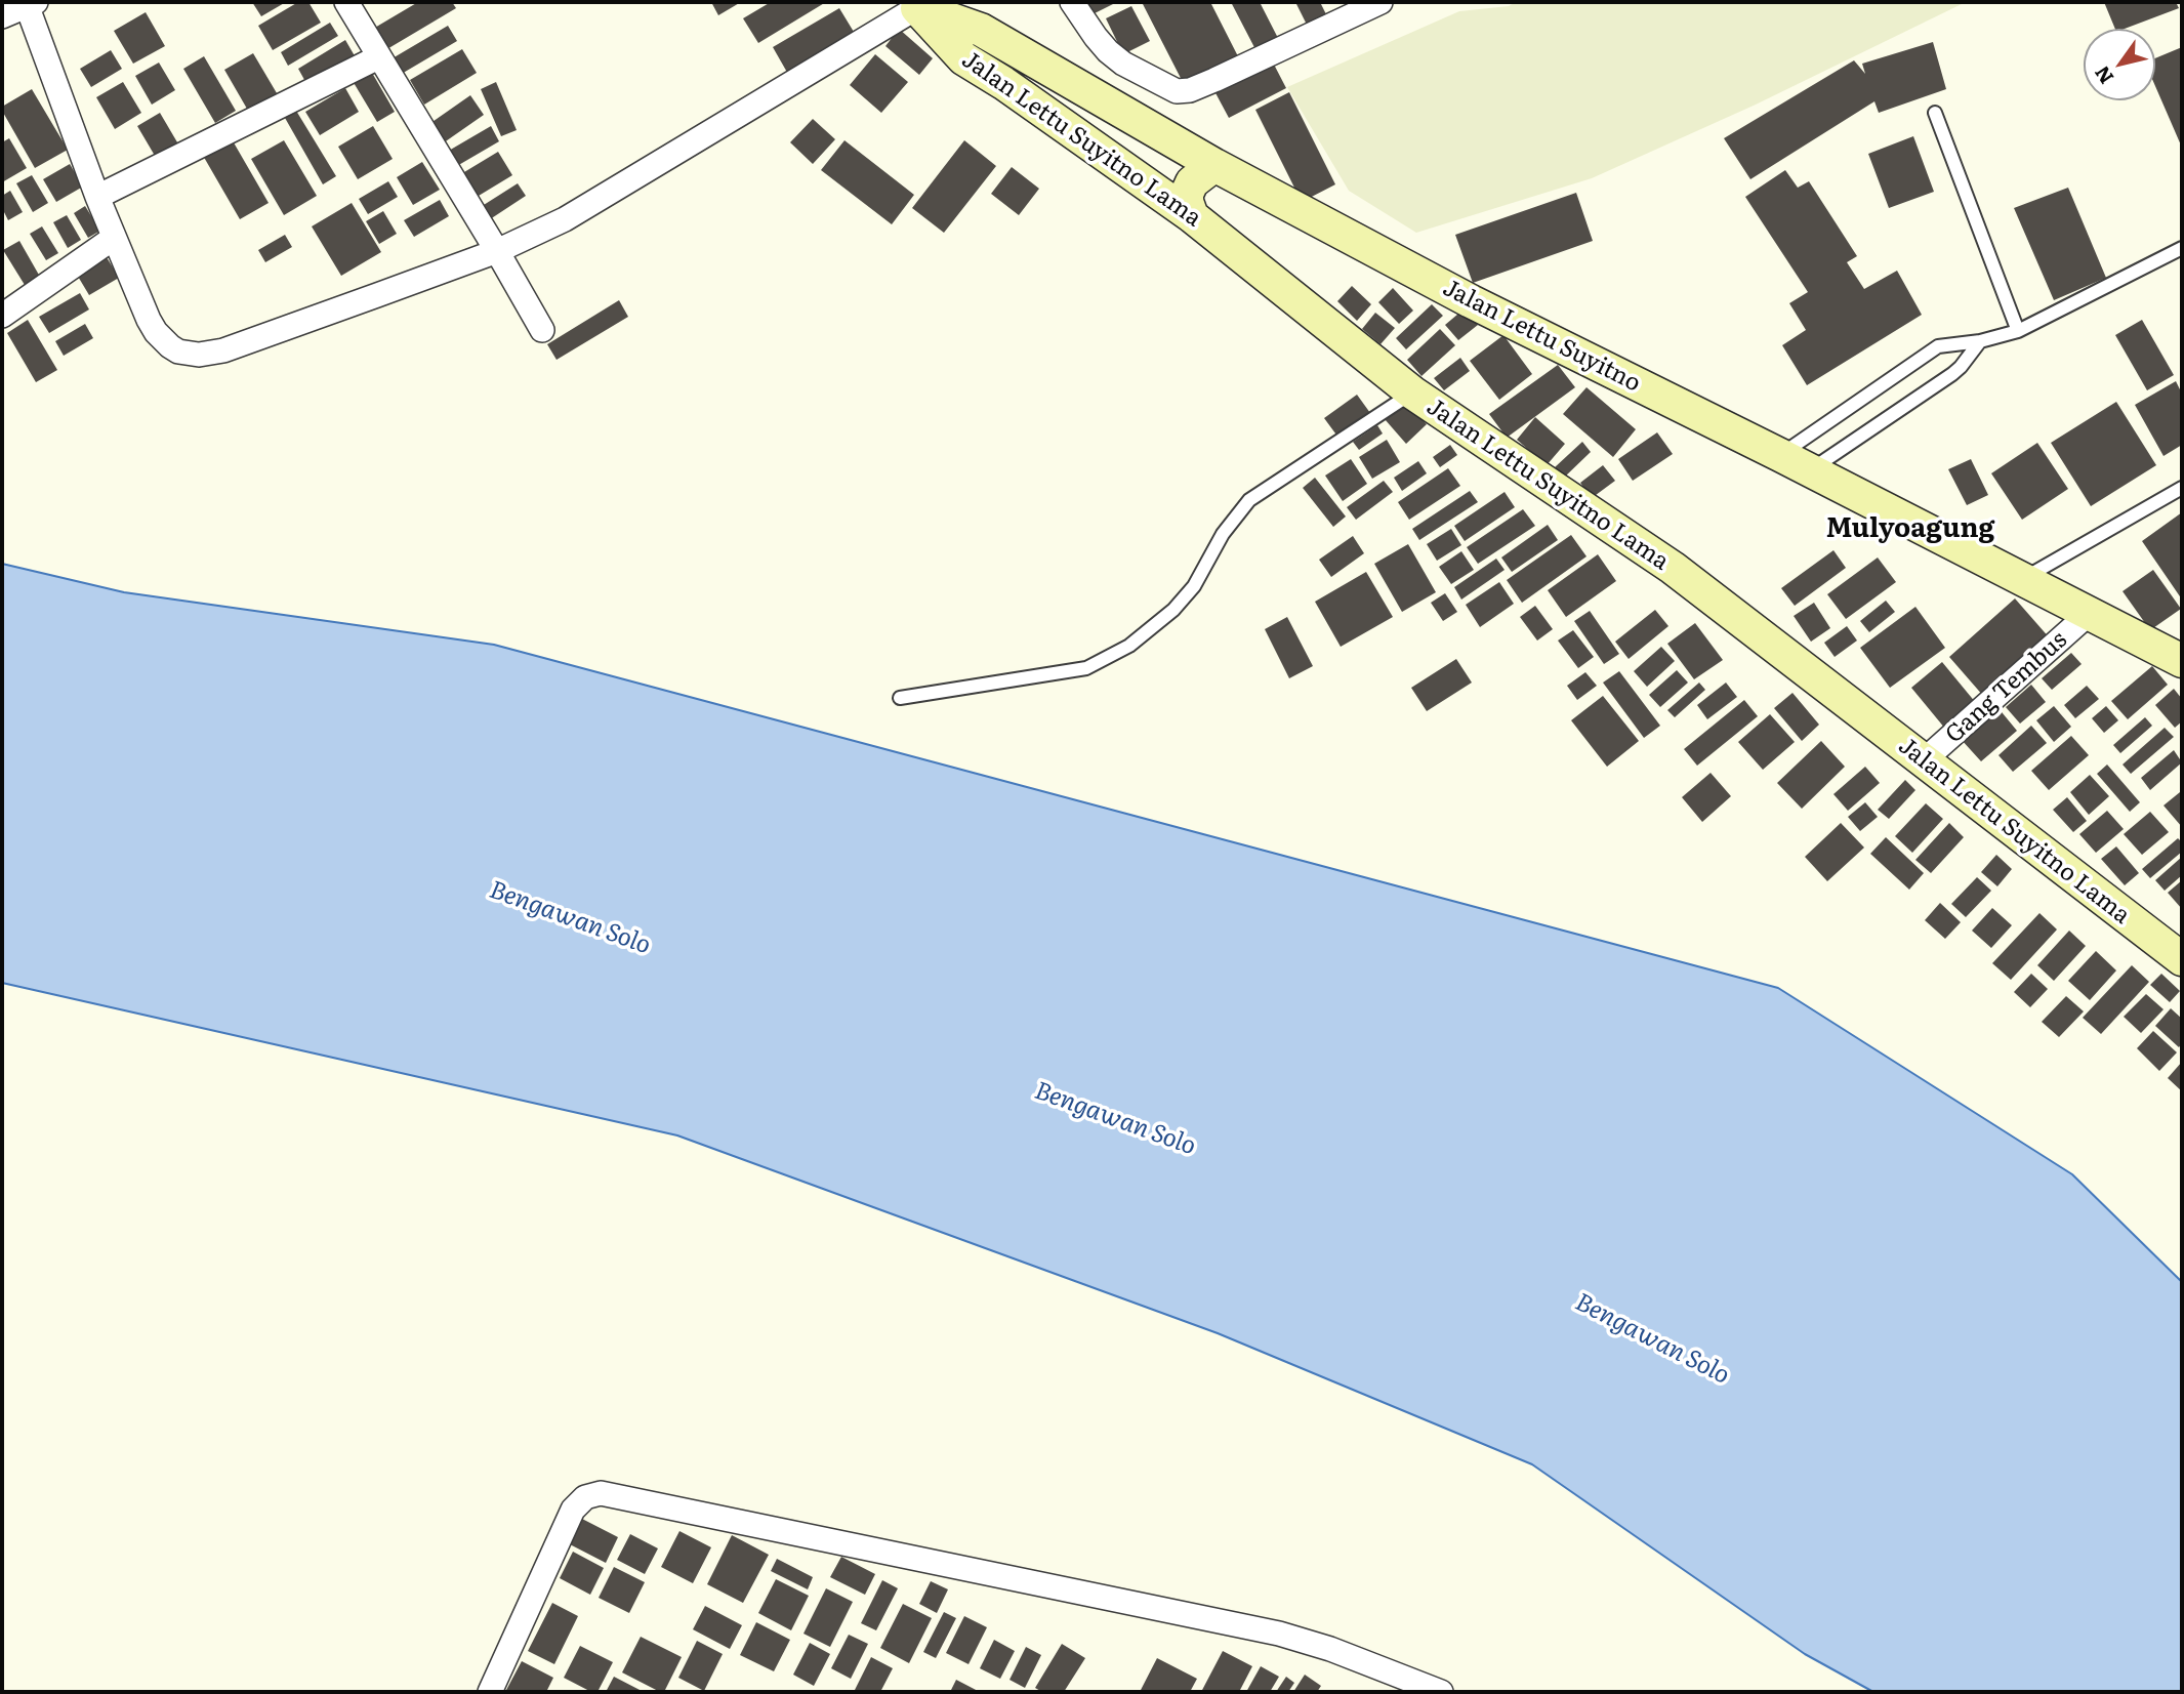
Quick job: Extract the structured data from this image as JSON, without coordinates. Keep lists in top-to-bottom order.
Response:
{
  "streets": {
    "main road": ["Jalan Lettu Suyitno Lama", "Jalan Lettu Suyitno"],
    "street": ["Gang Tembus"]
  },
  "crossings": [
    ["Jalan Lettu Suyitno Lama", "Jalan Lettu Suyitno"],
    ["Jalan Lettu Suyitno Lama", "Gang Tembus"],
    ["Jalan Lettu Suyitno", "Gang Tembus"]
  ],
  "districts": ["Mulyoagung"],
  "water": ["Bengawan Solo"],
  "north": "bottom left"
}
